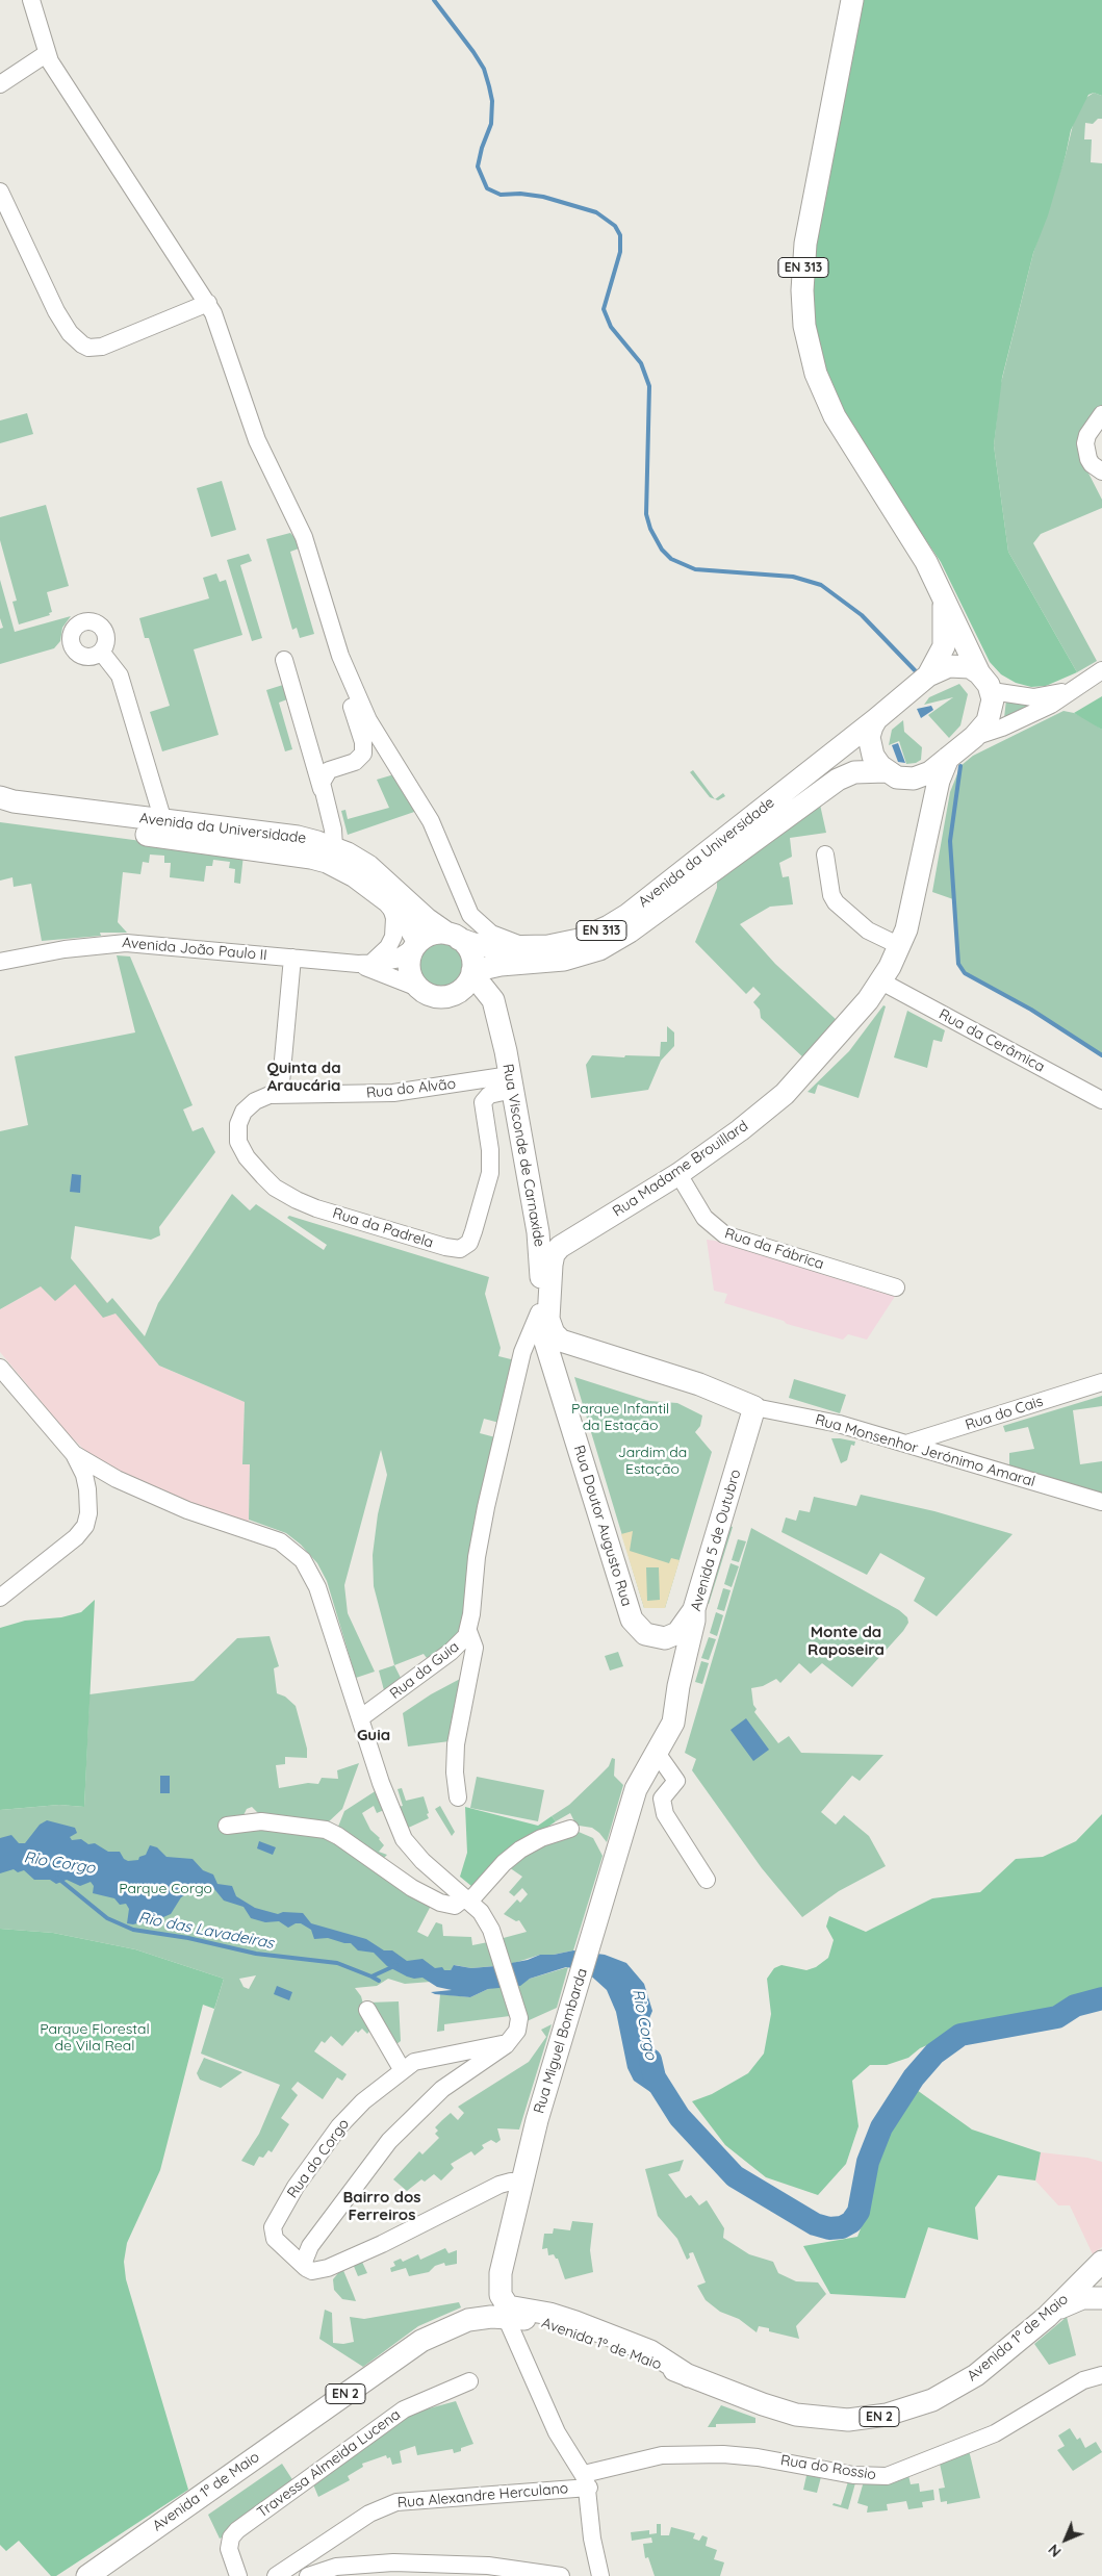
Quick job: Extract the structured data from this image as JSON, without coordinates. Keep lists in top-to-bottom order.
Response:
{
  "streets": {
    "main road": [
      "EN 313",
      "Avenida da Universidade",
      "Rua Visconde de Carnaxide",
      "Rua Madame Brouillard",
      "Rua Monsenhor Jerónimo Amaral",
      "Rua Doutor Augusto Rua",
      "Avenida 5 de Outubro",
      "Rua Miguel Bombarda",
      "Avenida 1º de Maio",
      "EN 2"
    ],
    "street": [
      "Avenida João Paulo II",
      "Rua da Cerâmica",
      "Rua do Alvão",
      "Rua da Padrela",
      "Rua da Fábrica",
      "Rua do Cais",
      "Rua da Guia",
      "Rua do Corgo",
      "Travessa Almeida Lucena",
      "Rua do Rossio",
      "Rua Alexandre Herculano"
    ]
  },
  "crossings": [
    ["EN 313", "Avenida da Universidade"],
    ["EN 313", "Rua Madame Brouillard"],
    ["EN 313", "Rua Monsenhor Jerónimo Amaral"],
    ["Avenida da Universidade", "Rua Madame Brouillard"],
    ["Rua da Cerâmica", "Rua Madame Brouillard"],
    ["Rua do Alvão", "Rua Visconde de Carnaxide"],
    ["Rua do Alvão", "Rua da Padrela"],
    ["Rua Visconde de Carnaxide", "Rua da Padrela"],
    ["Rua Visconde de Carnaxide", "Rua Doutor Augusto Rua"],
    ["Rua Visconde de Carnaxide", "Rua da Guia"],
    ["Rua Madame Brouillard", "Rua da Fábrica"],
    ["Rua do Cais", "Rua Monsenhor Jerónimo Amaral"],
    ["Rua Monsenhor Jerónimo Amaral", "Avenida 5 de Outubro"],
    ["Rua Doutor Augusto Rua", "Rua da Guia"],
    ["Avenida 5 de Outubro", "Rua Miguel Bombarda"],
    ["Avenida 1º de Maio", "EN 2"],
    ["Rua do Rossio", "Rua Alexandre Herculano"]
  ],
  "districts": [
    "Quinta da Araucária",
    "Monte da Raposeira",
    "Guia",
    "Bairro dos Ferreiros"
  ],
  "water": ["Rio Corgo", "Rio das Lavadeiras"],
  "parks": [
    "Parque Infantil da Estação",
    "Jardim da Estação",
    "Parque Corgo",
    "Parque Florestal de Vila Real"
  ],
  "north": "bottom left"
}
